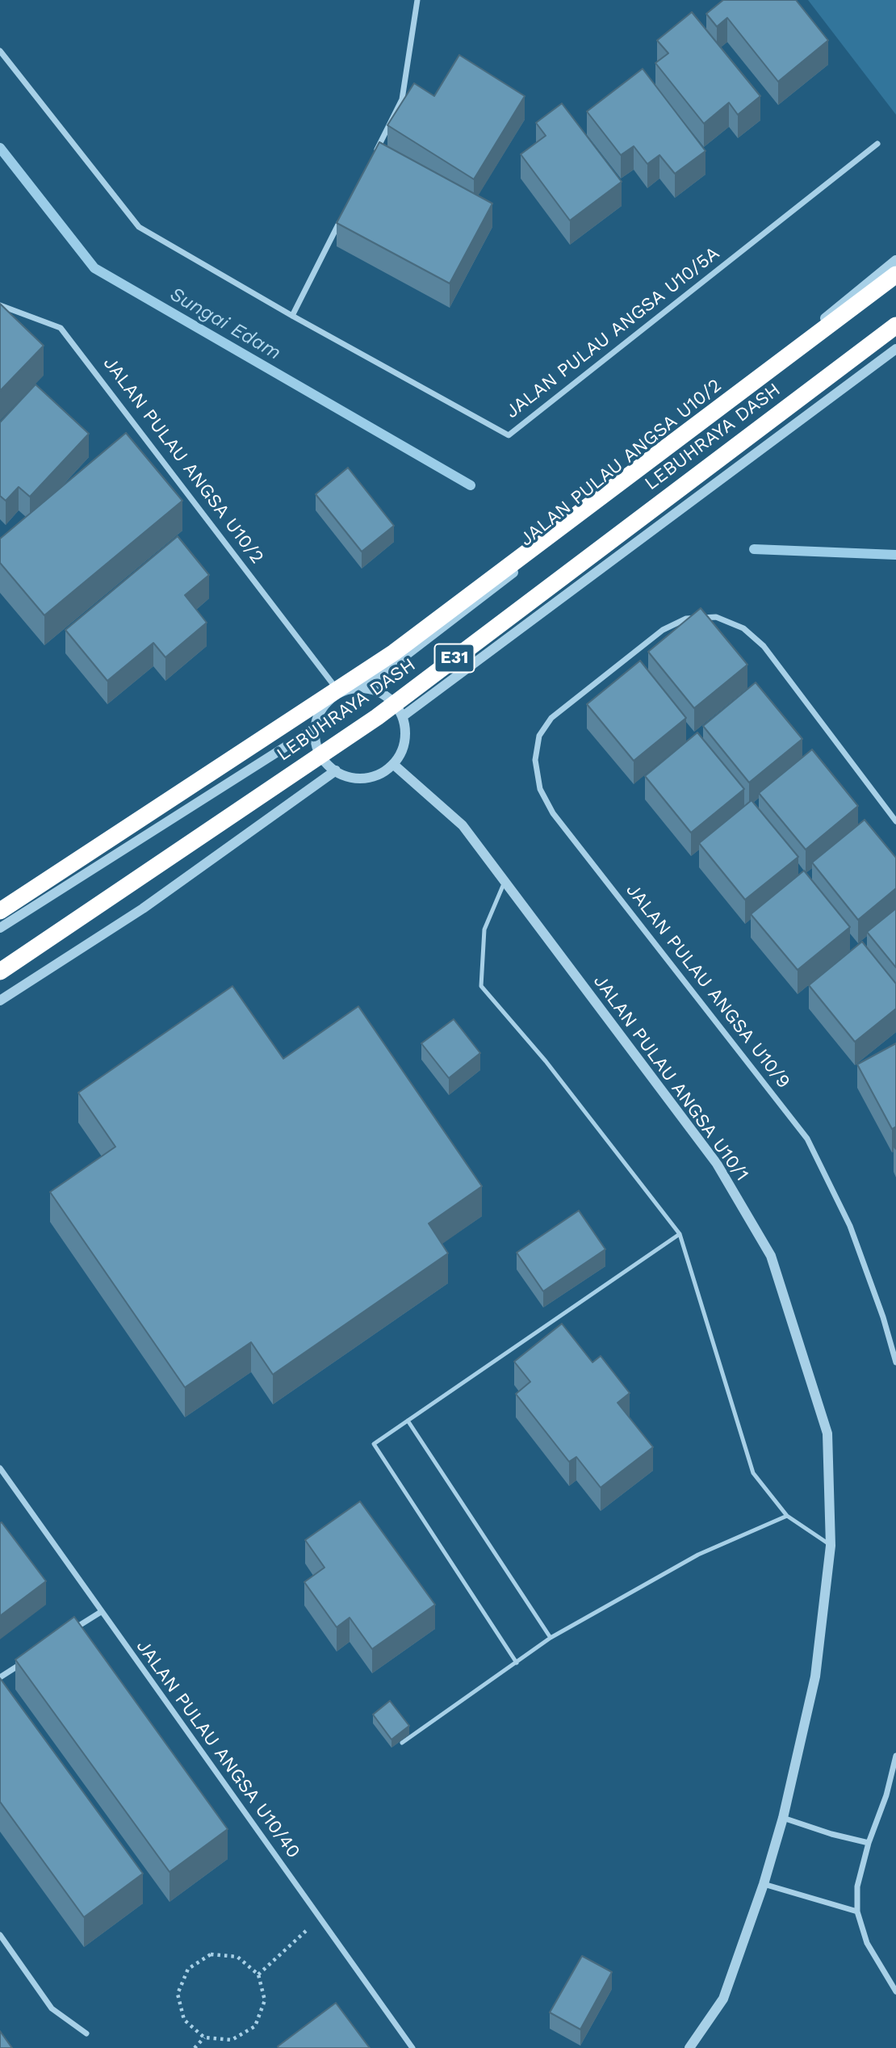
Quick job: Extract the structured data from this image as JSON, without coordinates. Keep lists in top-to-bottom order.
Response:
{
  "streets": {
    "highway": ["LEBUHRAYA DASH", "E31"],
    "street": [
      "JALAN PULAU ANGSA U10/5A",
      "JALAN PULAU ANGSA U10/2",
      "JALAN PULAU ANGSA U10/9",
      "JALAN PULAU ANGSA U10/1",
      "JALAN PULAU ANGSA U10/40"
    ]
  },
  "crossings": [
    ["JALAN PULAU ANGSA U10/2", "JALAN PULAU ANGSA U10/1"]
  ],
  "water": ["Sungai Edam"]
}
